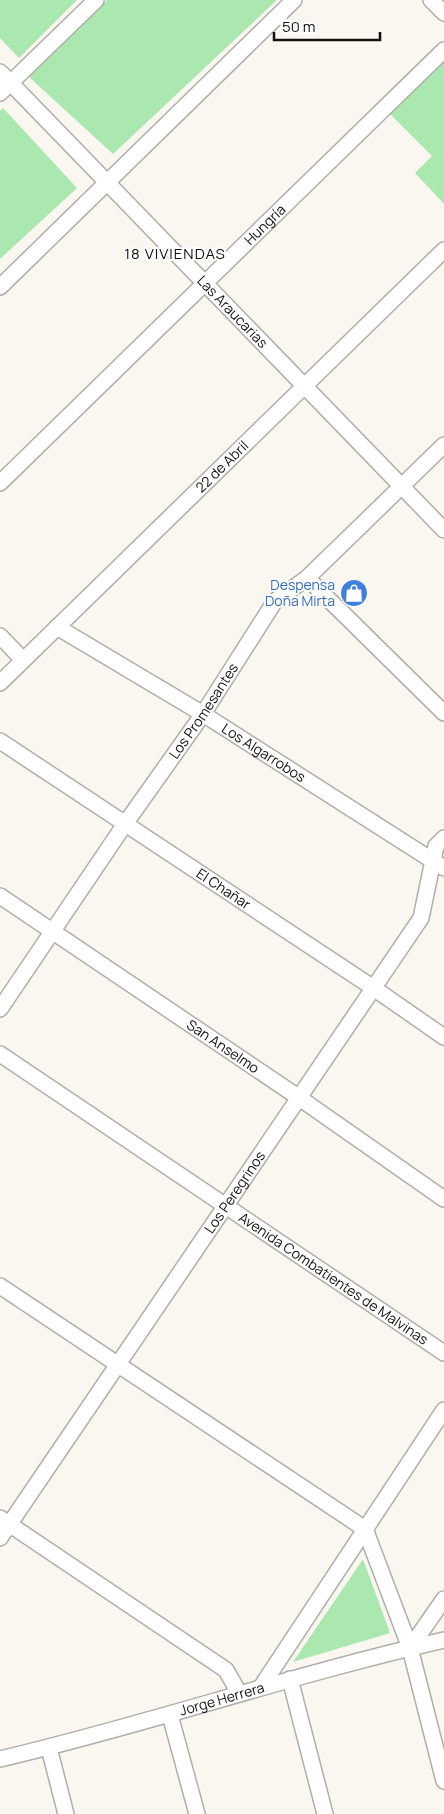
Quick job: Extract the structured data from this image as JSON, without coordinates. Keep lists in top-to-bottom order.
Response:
{
  "streets": {
    "street": [
      "Hungría",
      "Las Araucarias",
      "22 de Abril",
      "Los Promesantes",
      "Los Algarrobos",
      "El Chañar",
      "San Anselmo",
      "Los Peregrinos",
      "Avenida Combatientes de Malvinas",
      "Jorge Herrera"
    ]
  },
  "crossings": [
    ["Hungría", "Las Araucarias"],
    ["Las Araucarias", "22 de Abril"],
    ["Las Araucarias", "Los Promesantes"],
    ["22 de Abril", "Los Algarrobos"],
    ["Los Promesantes", "Los Algarrobos"],
    ["Los Promesantes", "El Chañar"],
    ["Los Promesantes", "San Anselmo"],
    ["Los Algarrobos", "Los Peregrinos"],
    ["El Chañar", "Los Peregrinos"],
    ["San Anselmo", "Los Peregrinos"],
    ["Los Peregrinos", "Avenida Combatientes de Malvinas"]
  ],
  "districts": ["18 VIVIENDAS"],
  "places": {
    "shop": ["Despensa Doña Mirta"]
  },
  "scale_bar": "50 m"
}
